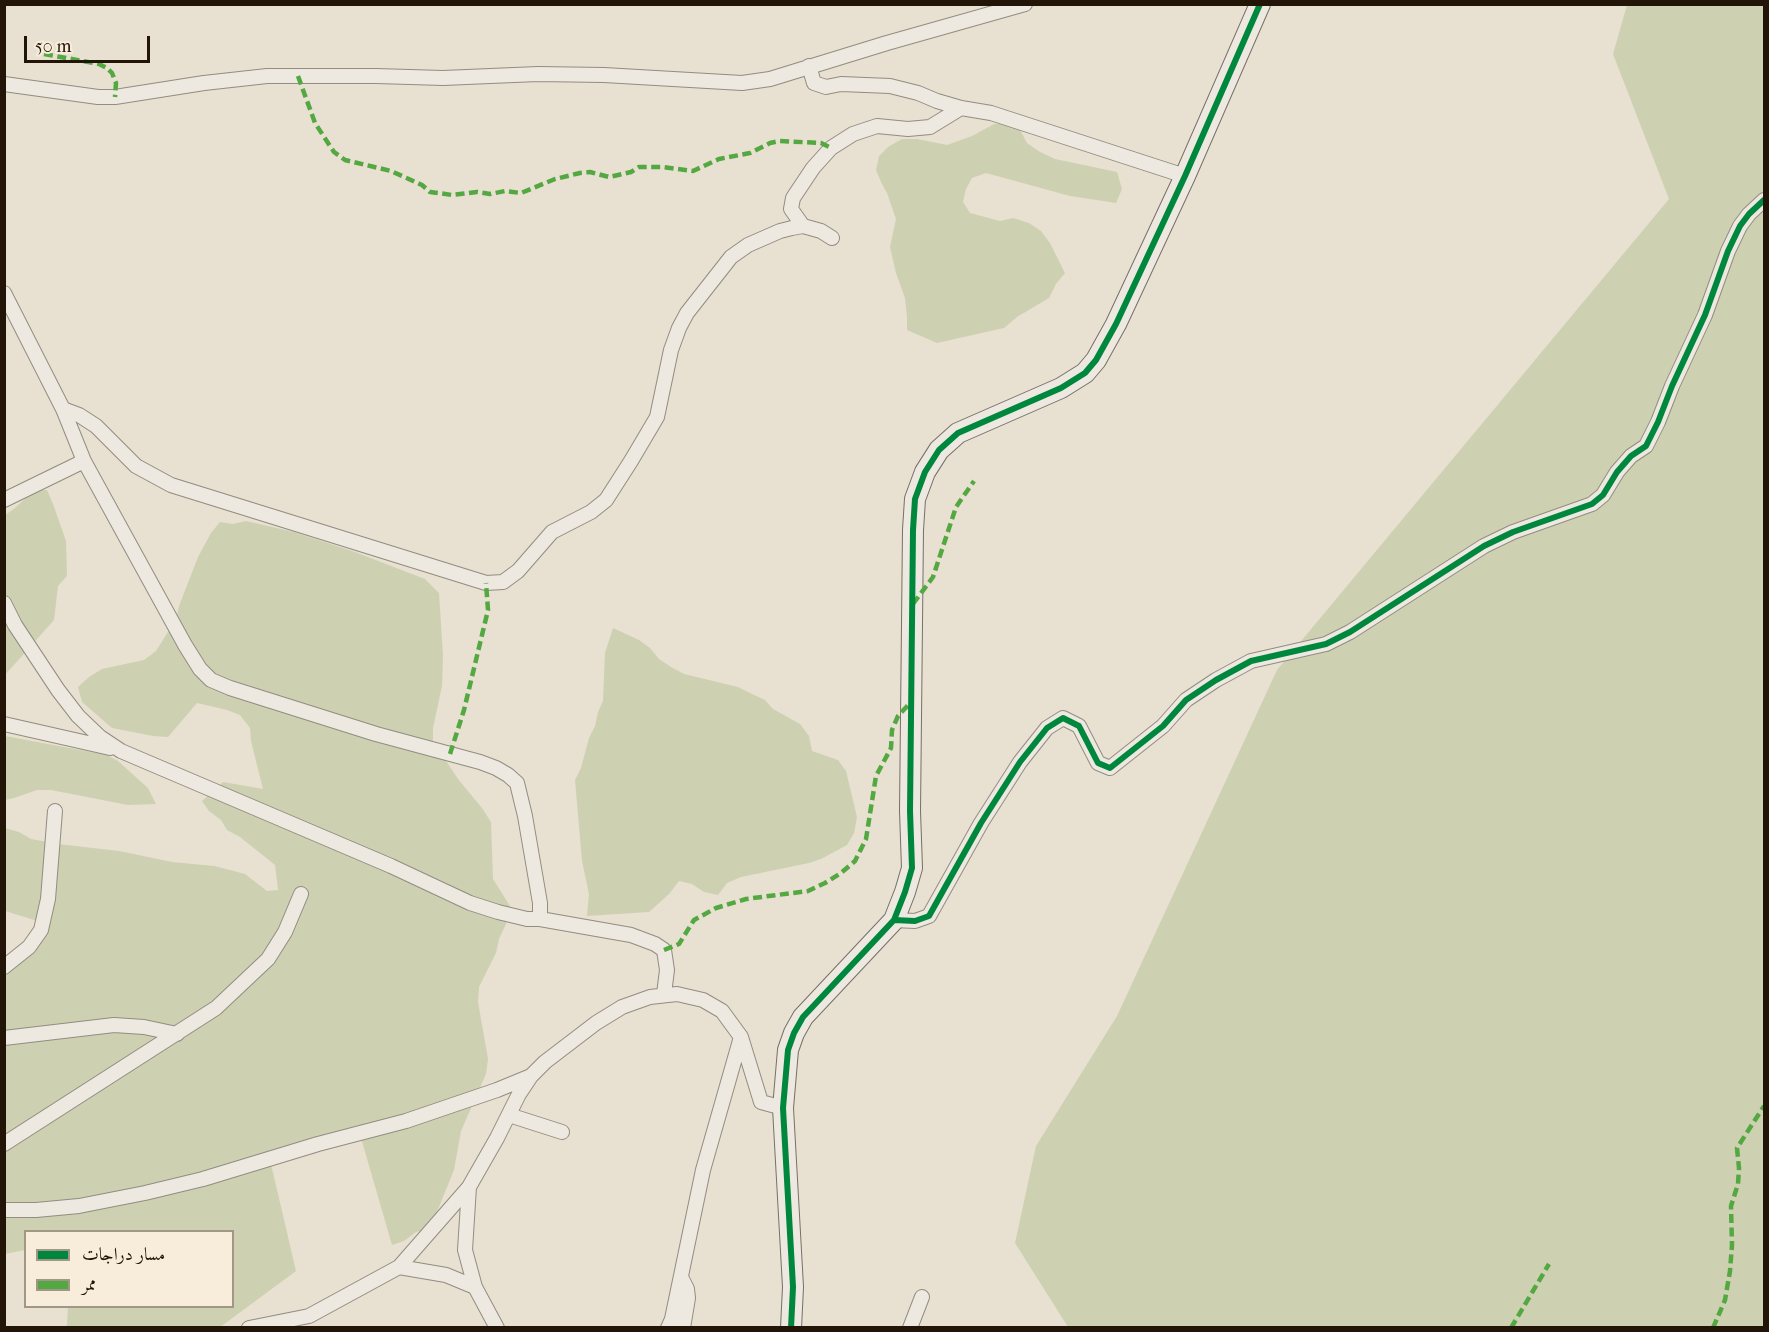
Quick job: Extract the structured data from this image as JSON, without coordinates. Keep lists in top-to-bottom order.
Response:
{
  "legend": ["مسار دراجات", "ممر"],
  "scale_bar": "50 m"
}
